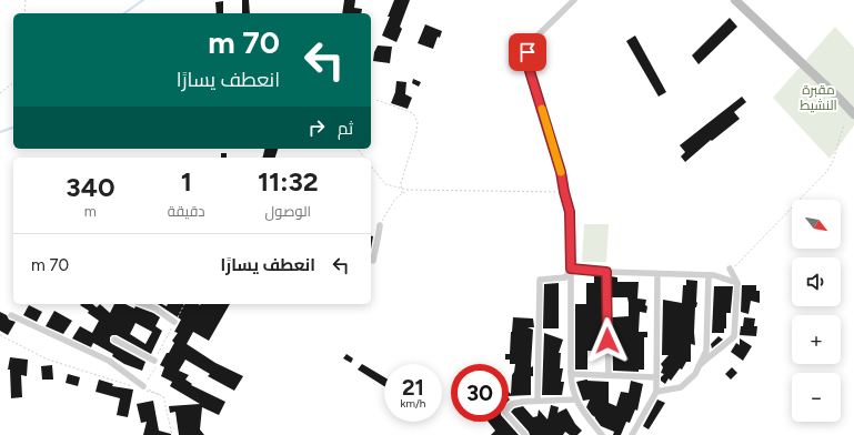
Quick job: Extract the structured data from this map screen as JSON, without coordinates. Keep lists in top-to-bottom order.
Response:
{
  "parks": ["مقبرة النشيط"],
  "north": "bottom right",
  "page": {
    "turn": ["70 m", "انعطف يسارًا"],
    "then": "ثم",
    "eta": [
      "11:32",
      "الوصول",
      "1",
      "دقيقة",
      "340",
      "m"
    ],
    "map_buttons": ["+", "−"],
    "list": [
      {
        "name": "انعطف يسارًا",
        "value": "70 m"
      }
    ],
    "speed": "21 km/h",
    "limit": "30"
  }
}
